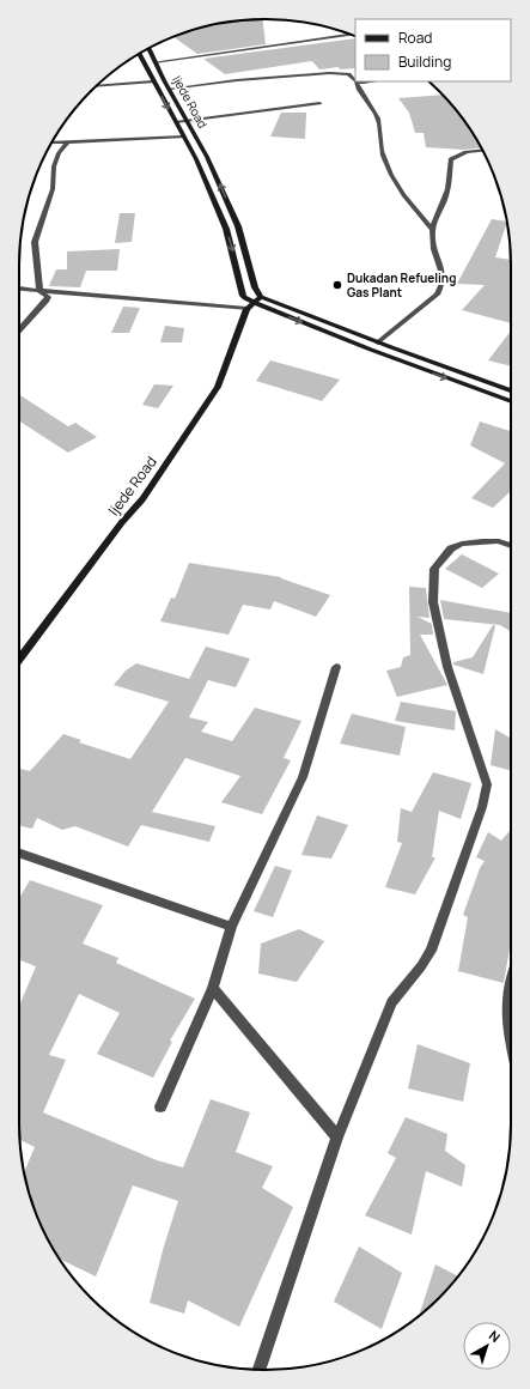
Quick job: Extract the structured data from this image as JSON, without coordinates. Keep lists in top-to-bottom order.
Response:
{
  "streets": {
    "main road": ["Ijede Road"]
  },
  "places": ["Dukadan Refueling Gas Plant"],
  "legend": ["Road", "Building"],
  "north": "top right"
}
